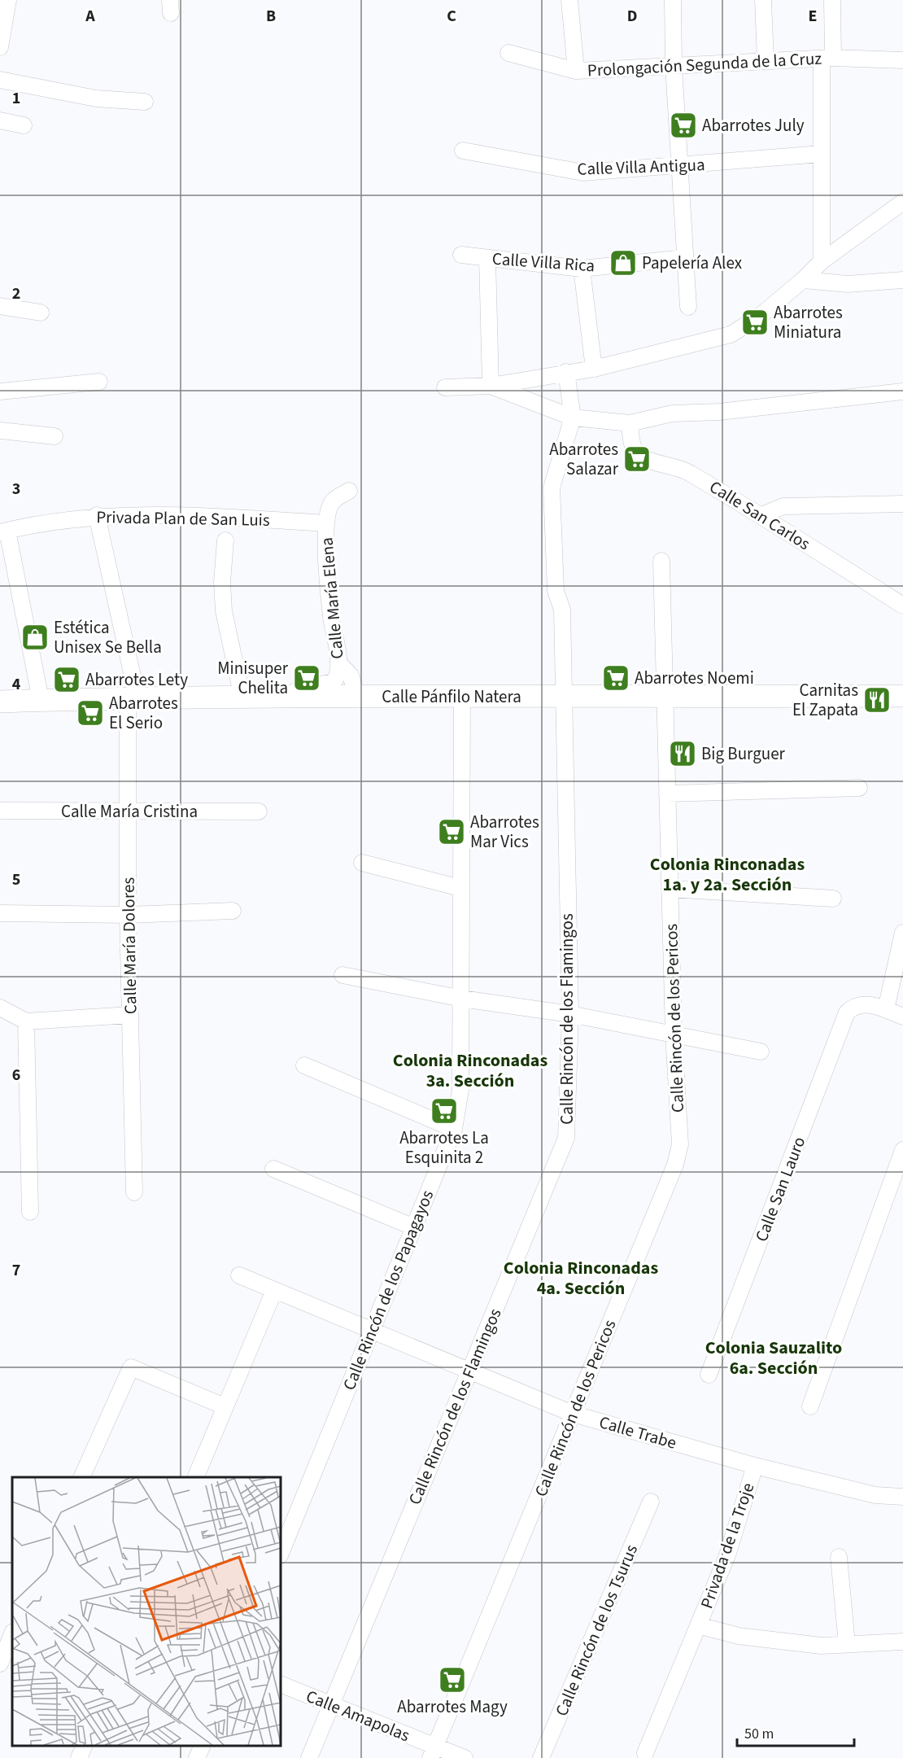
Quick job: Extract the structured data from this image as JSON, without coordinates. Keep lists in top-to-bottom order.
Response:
{
  "streets": {
    "main road": ["Calle Pánfilo Natera"],
    "street": [
      "Prolongación Segunda de la Cruz",
      "Calle Villa Antigua",
      "Calle Villa Rica",
      "Calle San Carlos",
      "Privada Plan de San Luis",
      "Calle María Elena",
      "Calle María Cristina",
      "Calle María Dolores",
      "Calle Rincón de los Pericos",
      "Calle Rincón de los Flamingos",
      "Calle San Lauro",
      "Calle Rincón de los Papagayos",
      "Calle Trabe",
      "Privada de la Troje",
      "Calle Rincón de los Tsurus",
      "Calle Amapolas"
    ]
  },
  "crossings": [
    ["Privada Plan de San Luis", "Calle María Elena"],
    ["Privada Plan de San Luis", "Calle María Dolores"],
    ["Calle María Elena", "Calle Pánfilo Natera"],
    ["Calle Pánfilo Natera", "Calle María Dolores"],
    ["Calle Pánfilo Natera", "Calle Rincón de los Pericos"],
    ["Calle Pánfilo Natera", "Calle Rincón de los Flamingos"],
    ["Calle Pánfilo Natera", "Calle Rincón de los Papagayos"],
    ["Calle María Cristina", "Calle María Dolores"],
    ["Calle Rincón de los Pericos", "Calle Trabe"],
    ["Calle Rincón de los Pericos", "Calle Amapolas"],
    ["Calle Rincón de los Flamingos", "Calle Trabe"],
    ["Calle Rincón de los Flamingos", "Calle Amapolas"],
    ["Calle Rincón de los Papagayos", "Calle Trabe"],
    ["Calle Trabe", "Privada de la Troje"]
  ],
  "districts": [
    "Colonia Rinconadas 1a. y 2a. Sección",
    "Colonia Rinconadas 3a. Sección",
    "Colonia Rinconadas 4a. Sección",
    "Colonia Sauzalito 6a. Sección"
  ],
  "places": {
    "supermarket": [
      "Abarrotes July",
      "Abarrotes Miniatura",
      "Abarrotes Salazar",
      "Minisuper Chelita",
      "Abarrotes Noemi",
      "Abarrotes Lety",
      "Abarrotes El Serio",
      "Abarrotes Mar Vics",
      "Abarrotes La Esquinita 2",
      "Abarrotes Magy"
    ],
    "shop": ["Papelería Alex", "Estética Unisex Se Bella"],
    "restaurant": ["Carnitas El Zapata", "Big Burguer"]
  },
  "scale_bar": "50 m",
  "grid": {
    "columns": [
      "A",
      "B",
      "C",
      "D",
      "E"
    ],
    "rows": [
      "1",
      "2",
      "3",
      "4",
      "5",
      "6",
      "7"
    ]
  }
}
